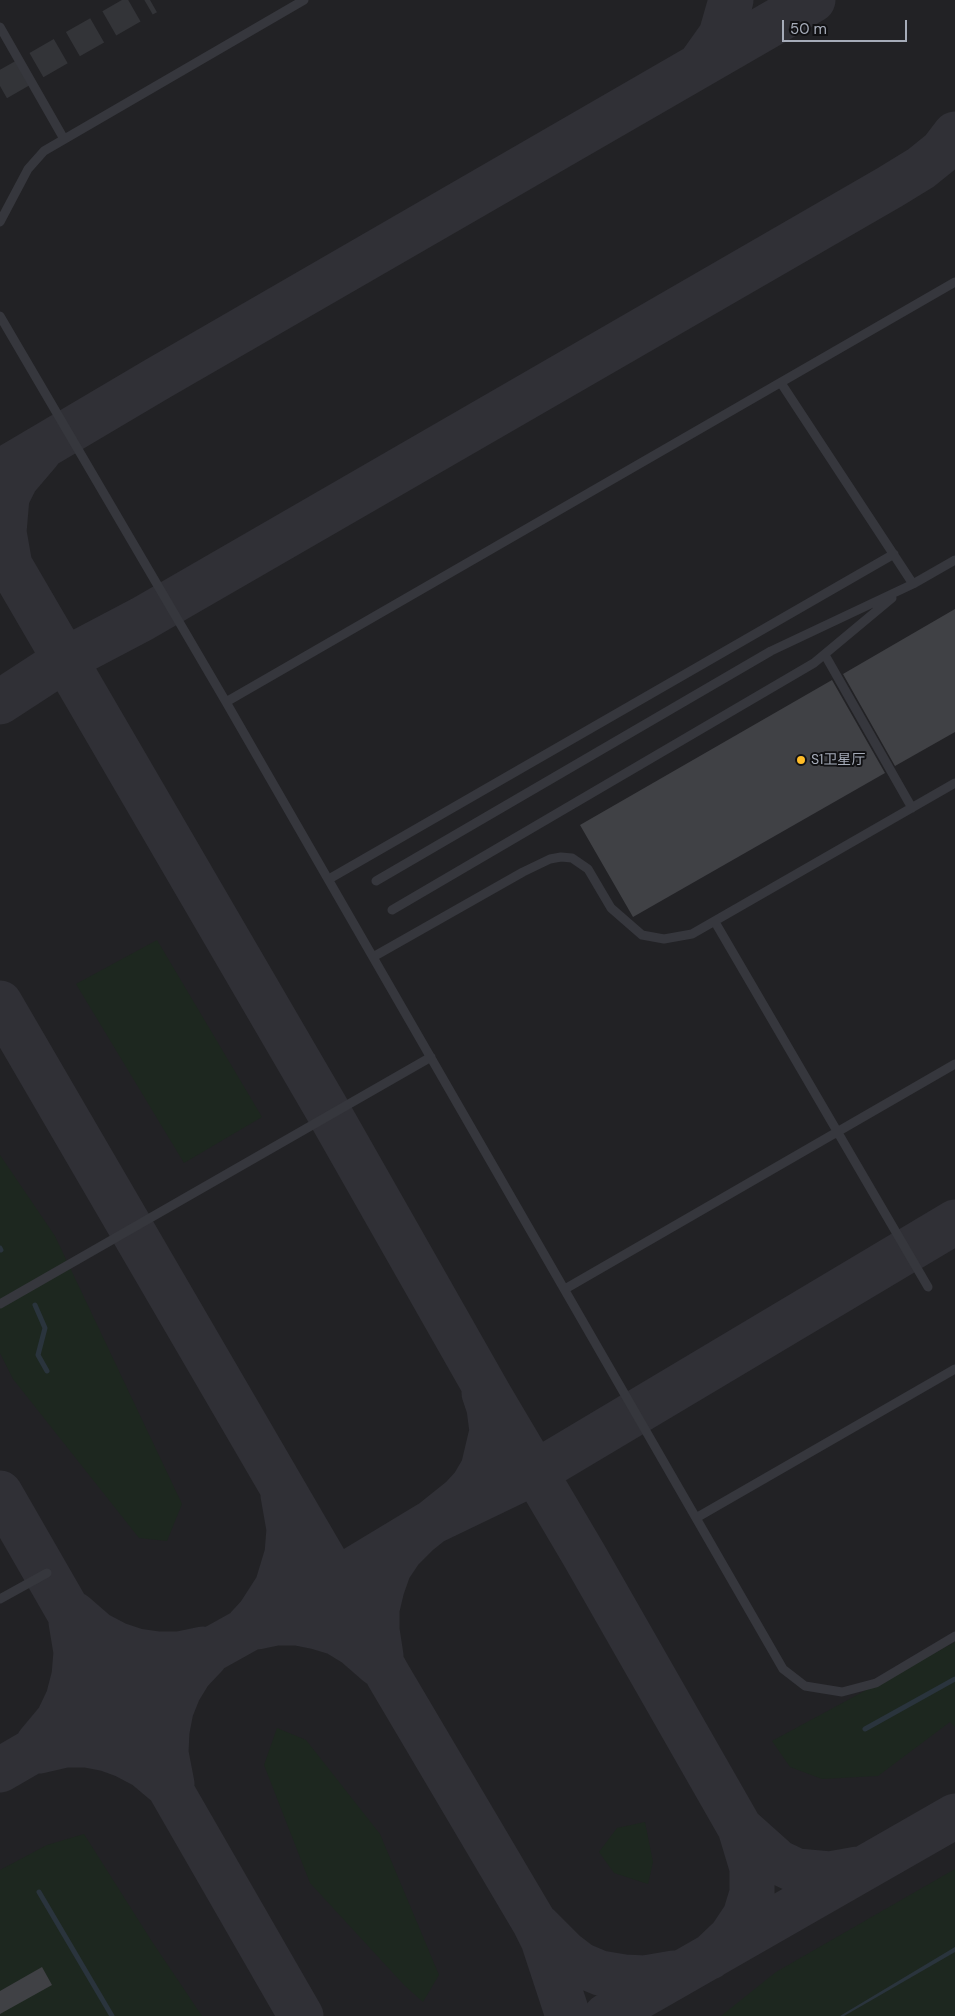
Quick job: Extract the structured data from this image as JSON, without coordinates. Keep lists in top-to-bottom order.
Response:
{
  "places": ["S1卫星厅"],
  "scale_bar": "50 m"
}
